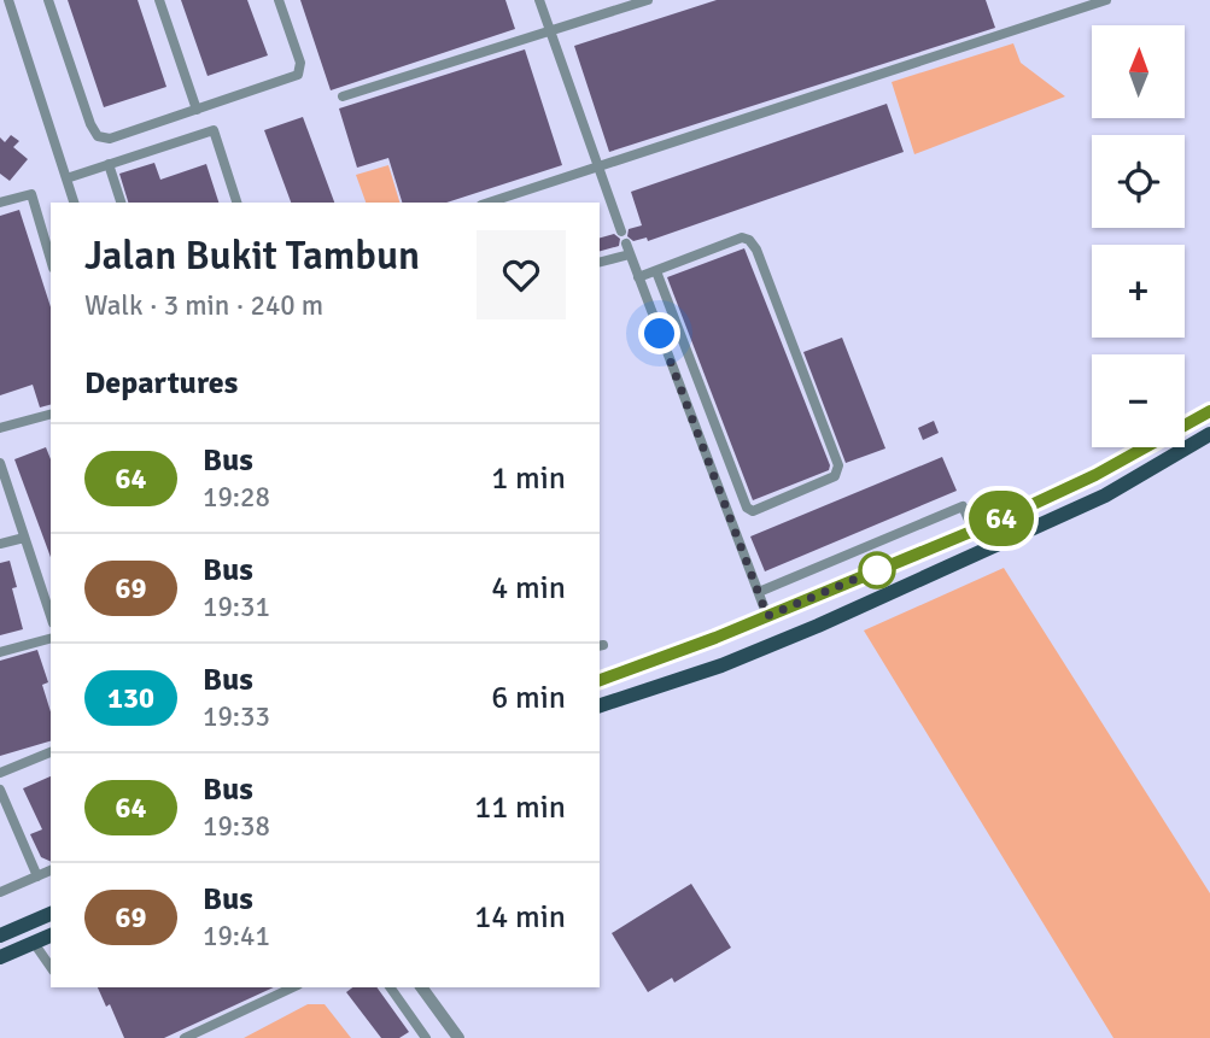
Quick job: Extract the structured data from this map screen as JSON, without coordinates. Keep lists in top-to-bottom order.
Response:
{
  "lines": ["bus line 64"],
  "north": "top",
  "page": {
    "on_map": "64",
    "map_buttons": ["+", "−"],
    "heading": [
      ["Jalan Bukit Tambun", "Walk · 3 min · 240 m"],
      "Departures"
    ],
    "list": [
      {
        "mark": "64",
        "name": "Bus",
        "note": "19:28",
        "value": "1 min"
      },
      {
        "mark": "69",
        "name": "Bus",
        "note": "19:31",
        "value": "4 min"
      },
      {
        "mark": "130",
        "name": "Bus",
        "note": "19:33",
        "value": "6 min"
      },
      {
        "mark": "64",
        "name": "Bus",
        "note": "19:38",
        "value": "11 min"
      },
      {
        "mark": "69",
        "name": "Bus",
        "note": "19:41",
        "value": "14 min"
      }
    ]
  }
}
